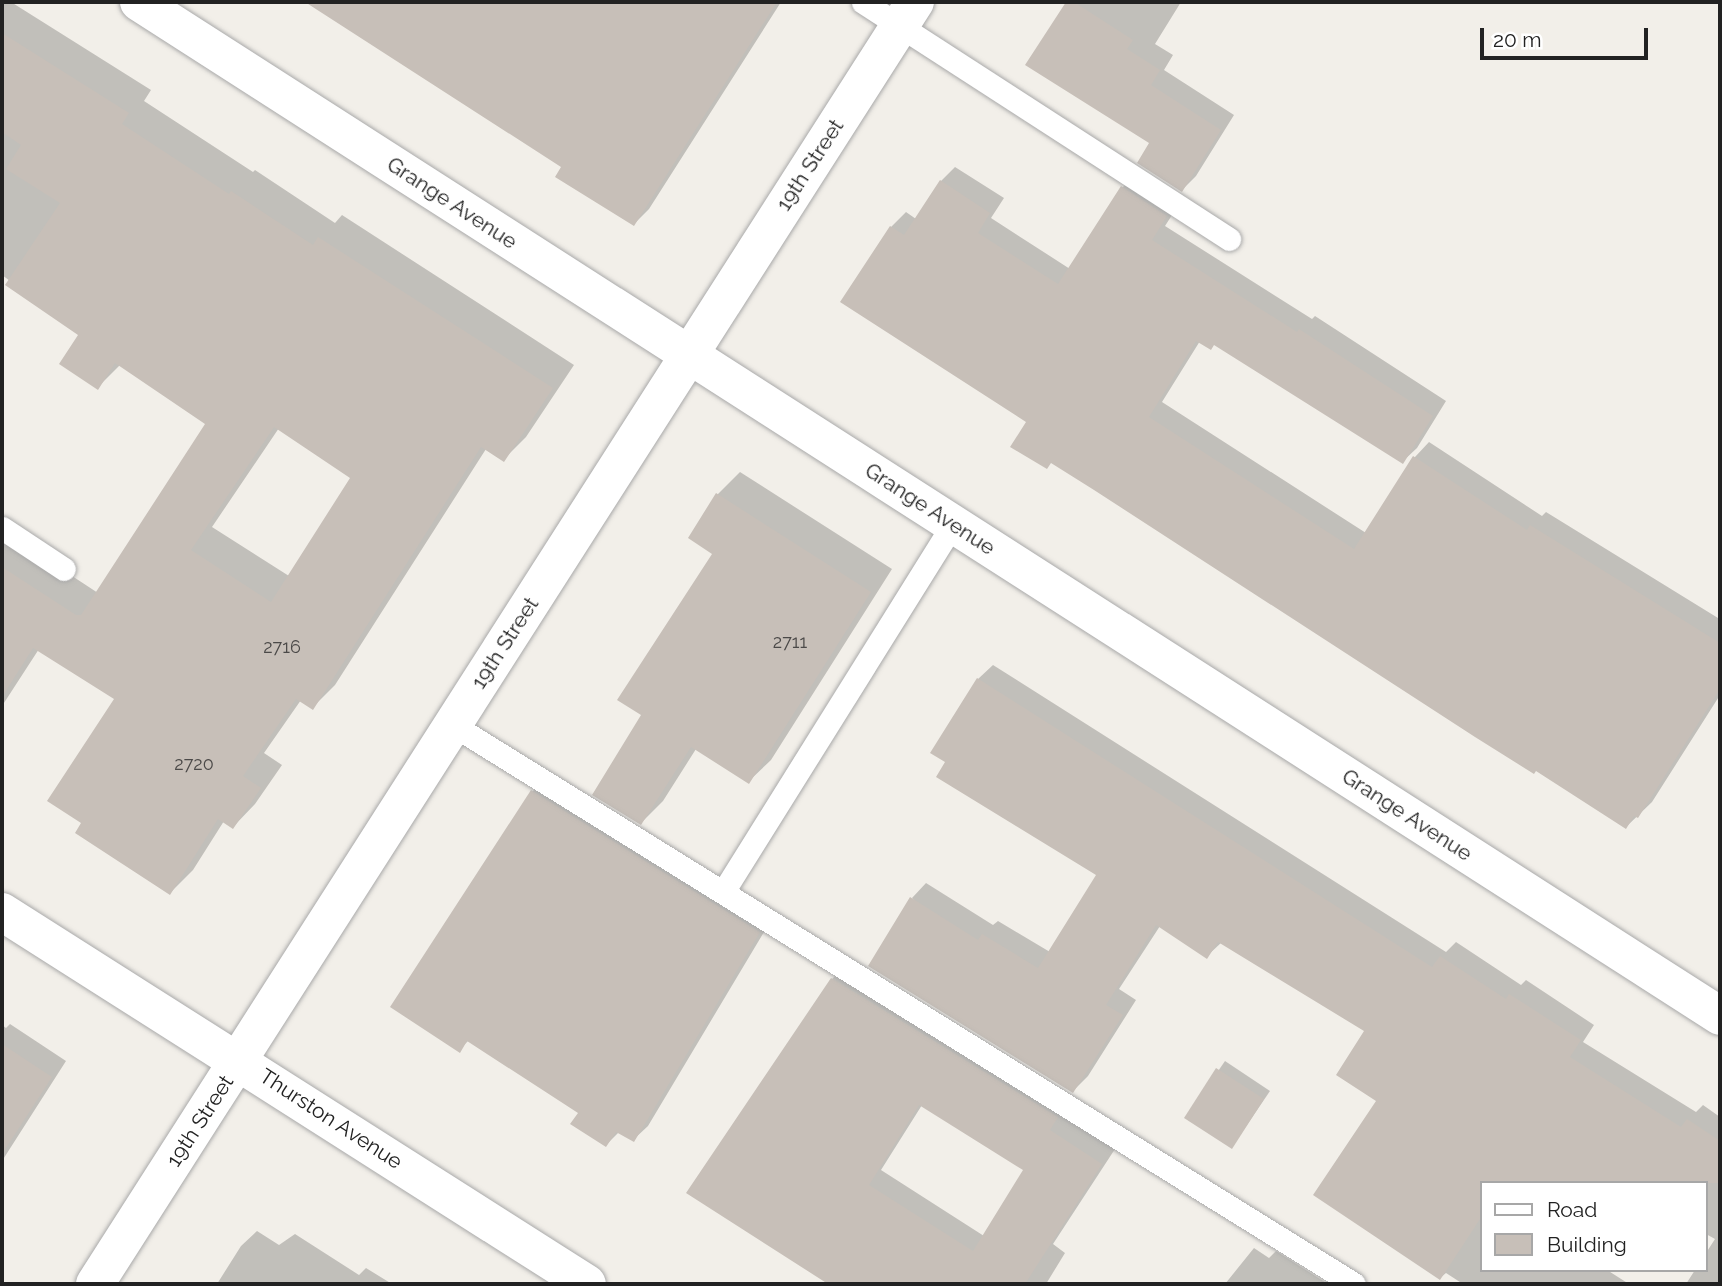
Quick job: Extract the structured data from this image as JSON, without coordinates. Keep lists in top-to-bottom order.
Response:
{
  "streets": {
    "street": ["19th Street", "Grange Avenue", "Thurston Avenue"]
  },
  "crossings": [
    ["19th Street", "Grange Avenue"],
    ["19th Street", "Thurston Avenue"]
  ],
  "house_numbers": ["2711", "2716", "2720"],
  "legend": ["Road", "Building"],
  "scale_bar": "20 m"
}
